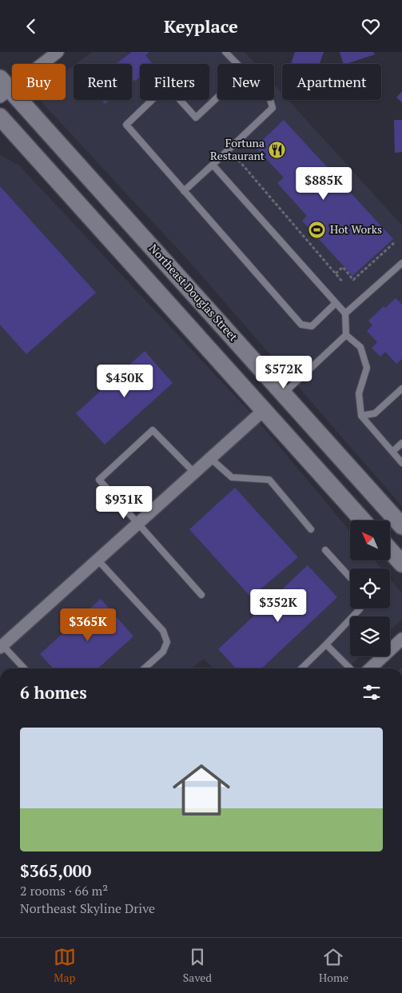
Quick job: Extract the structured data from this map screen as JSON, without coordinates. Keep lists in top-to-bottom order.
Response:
{
  "streets": {
    "main road": ["Northeast Douglas Street"]
  },
  "places": {
    "restaurant": ["Fortuna Restaurant"],
    "sports": ["Hot Works"]
  },
  "north": "top left",
  "page": {
    "header": "Keyplace",
    "chip": [
      "Buy",
      "Rent",
      "Filters",
      "New",
      "Apartment"
    ],
    "price": [
      "$885K",
      "$572K",
      "$450K",
      "$931K",
      "$352K",
      "$365K"
    ],
    "heading": "6 homes",
    "list": [
      {
        "name": "$365,000",
        "note": "2 rooms · 66 m² · Northeast Skyline Drive"
      }
    ],
    "tabs": ["Map", "Saved", "Home"]
  }
}
